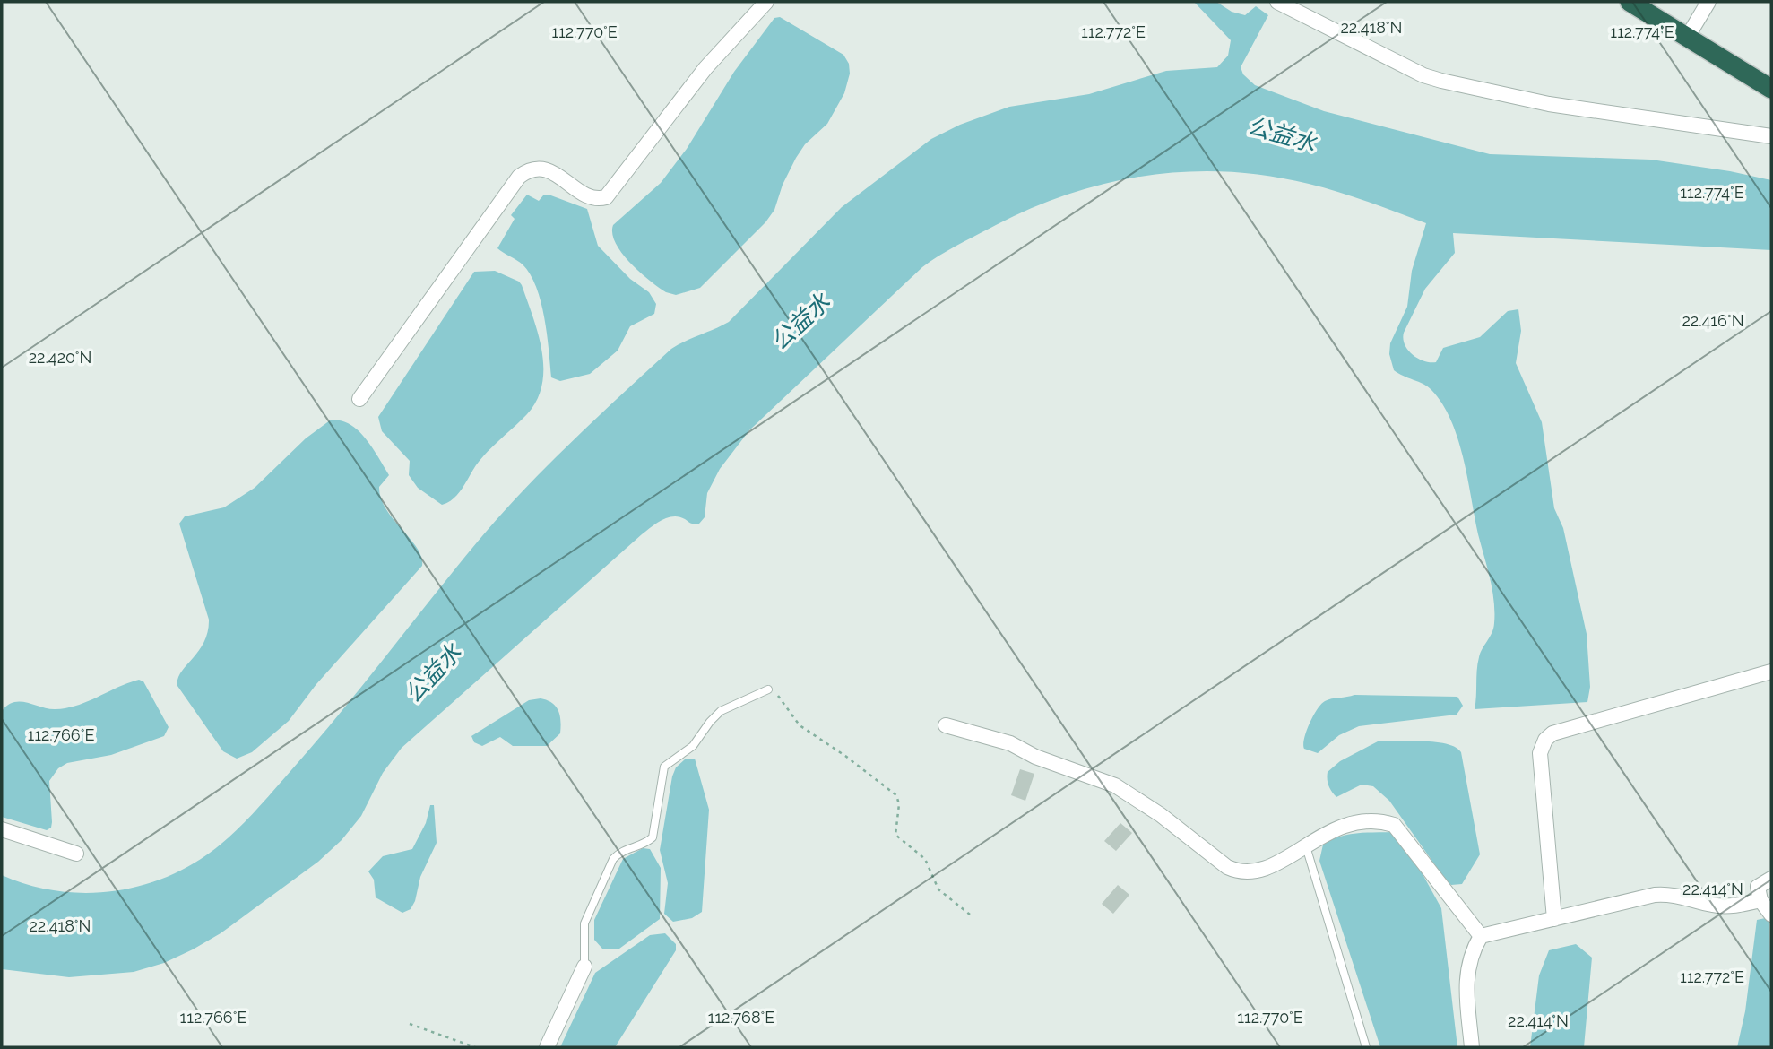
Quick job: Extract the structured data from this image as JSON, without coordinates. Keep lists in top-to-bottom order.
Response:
{
  "water": ["公益水"],
  "coordinates": [
    "22.418°N",
    "112.774°E",
    "112.770°E",
    "112.772°E",
    "22.416°N",
    "22.420°N",
    "112.766°E",
    "22.414°N",
    "112.768°E"
  ]
}
